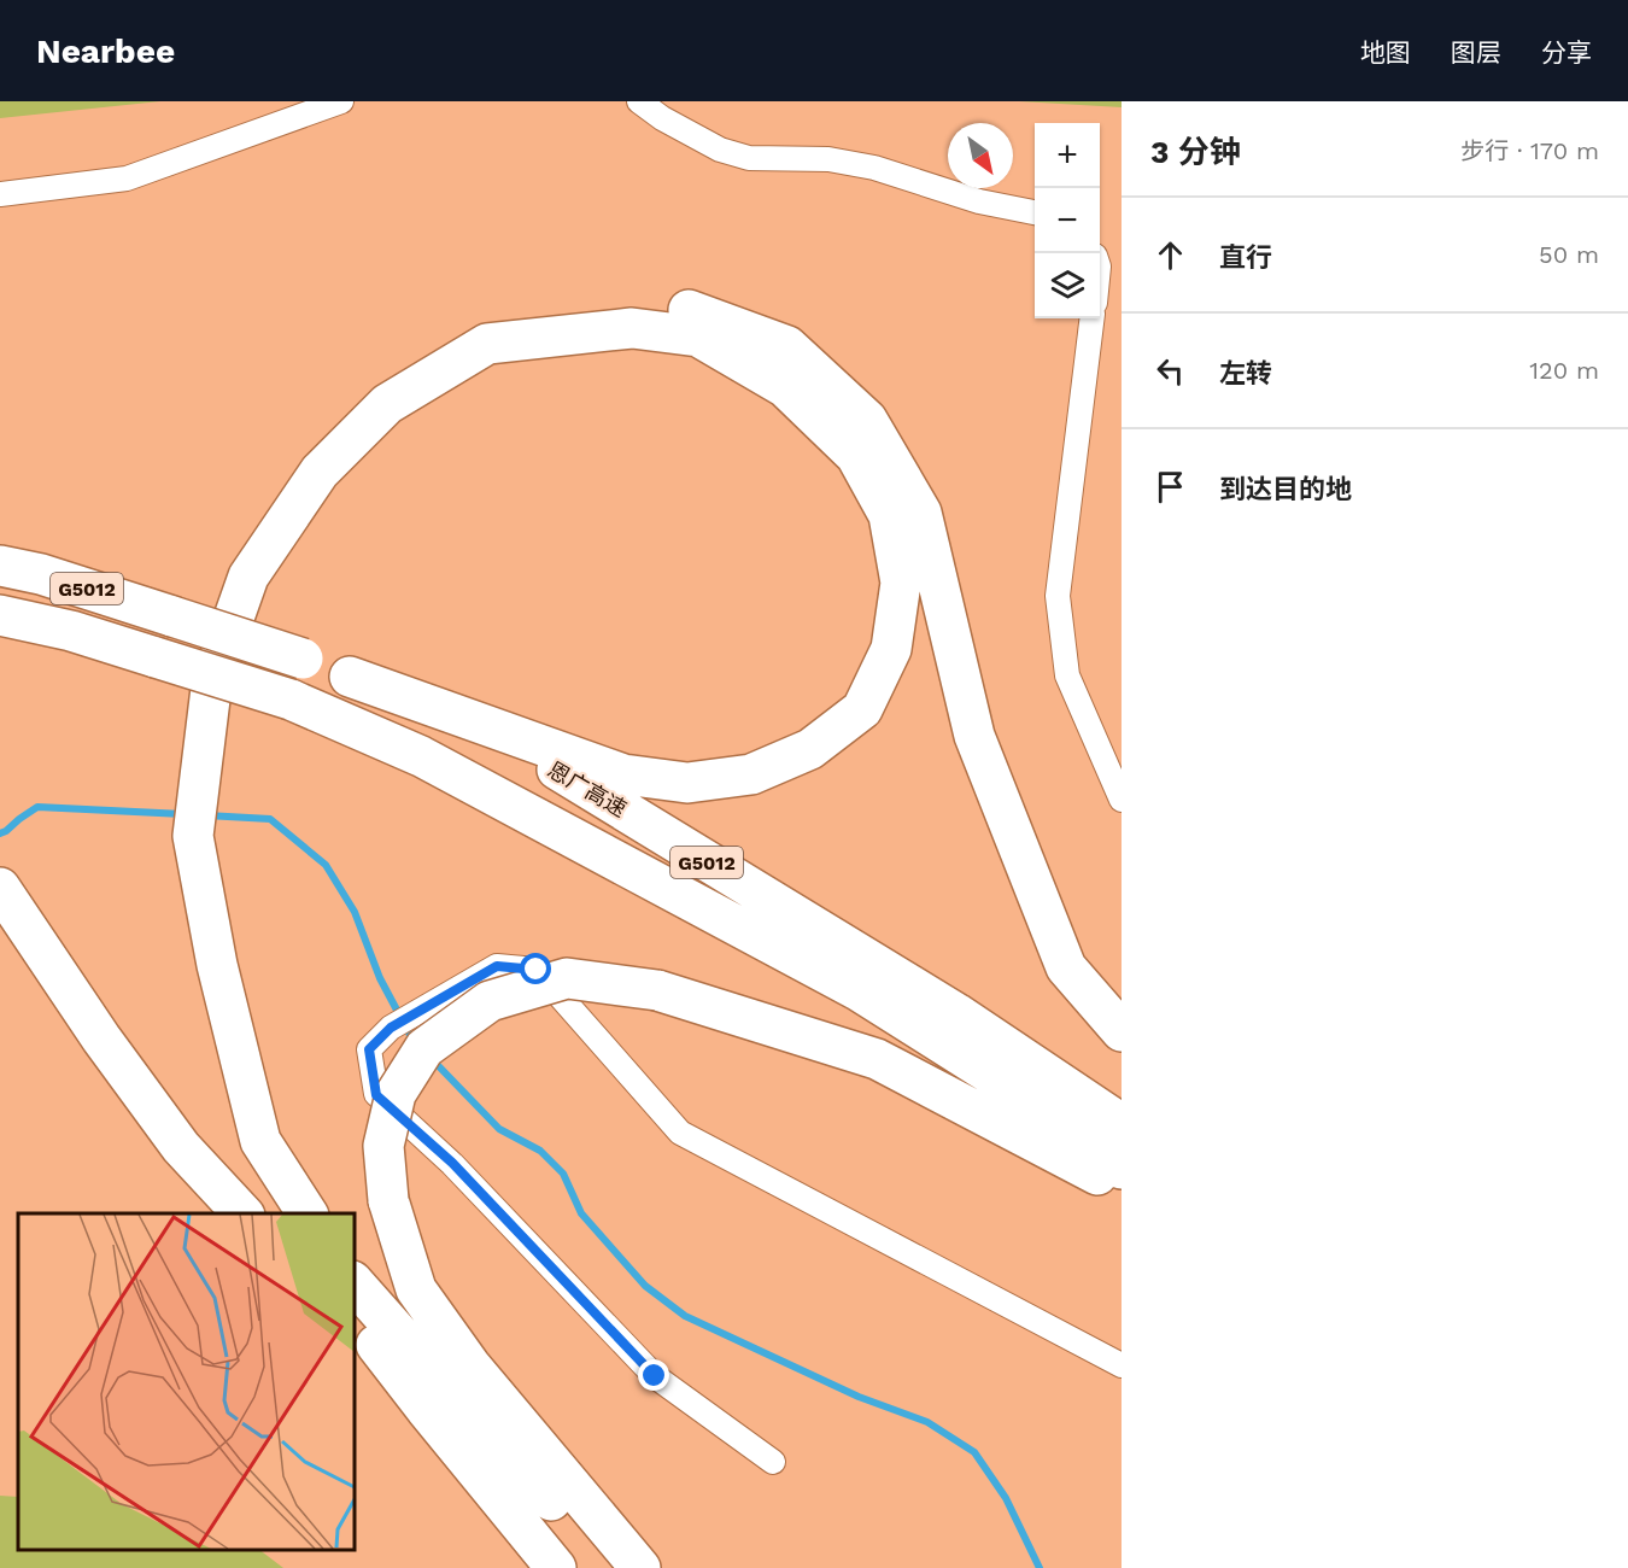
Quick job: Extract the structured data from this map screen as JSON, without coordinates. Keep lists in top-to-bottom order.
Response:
{
  "streets": {
    "highway": ["G5012", "恩广高速"]
  },
  "north": "bottom right",
  "page": {
    "header": "Nearbee",
    "nav": ["地图", "图层", "分享"],
    "heading": ["3 分钟", "步行 · 170 m"],
    "map_buttons": ["+", "−"],
    "list": [
      ["直行", "50 m"],
      ["左转", "120 m"],
      "到达目的地"
    ]
  }
}
